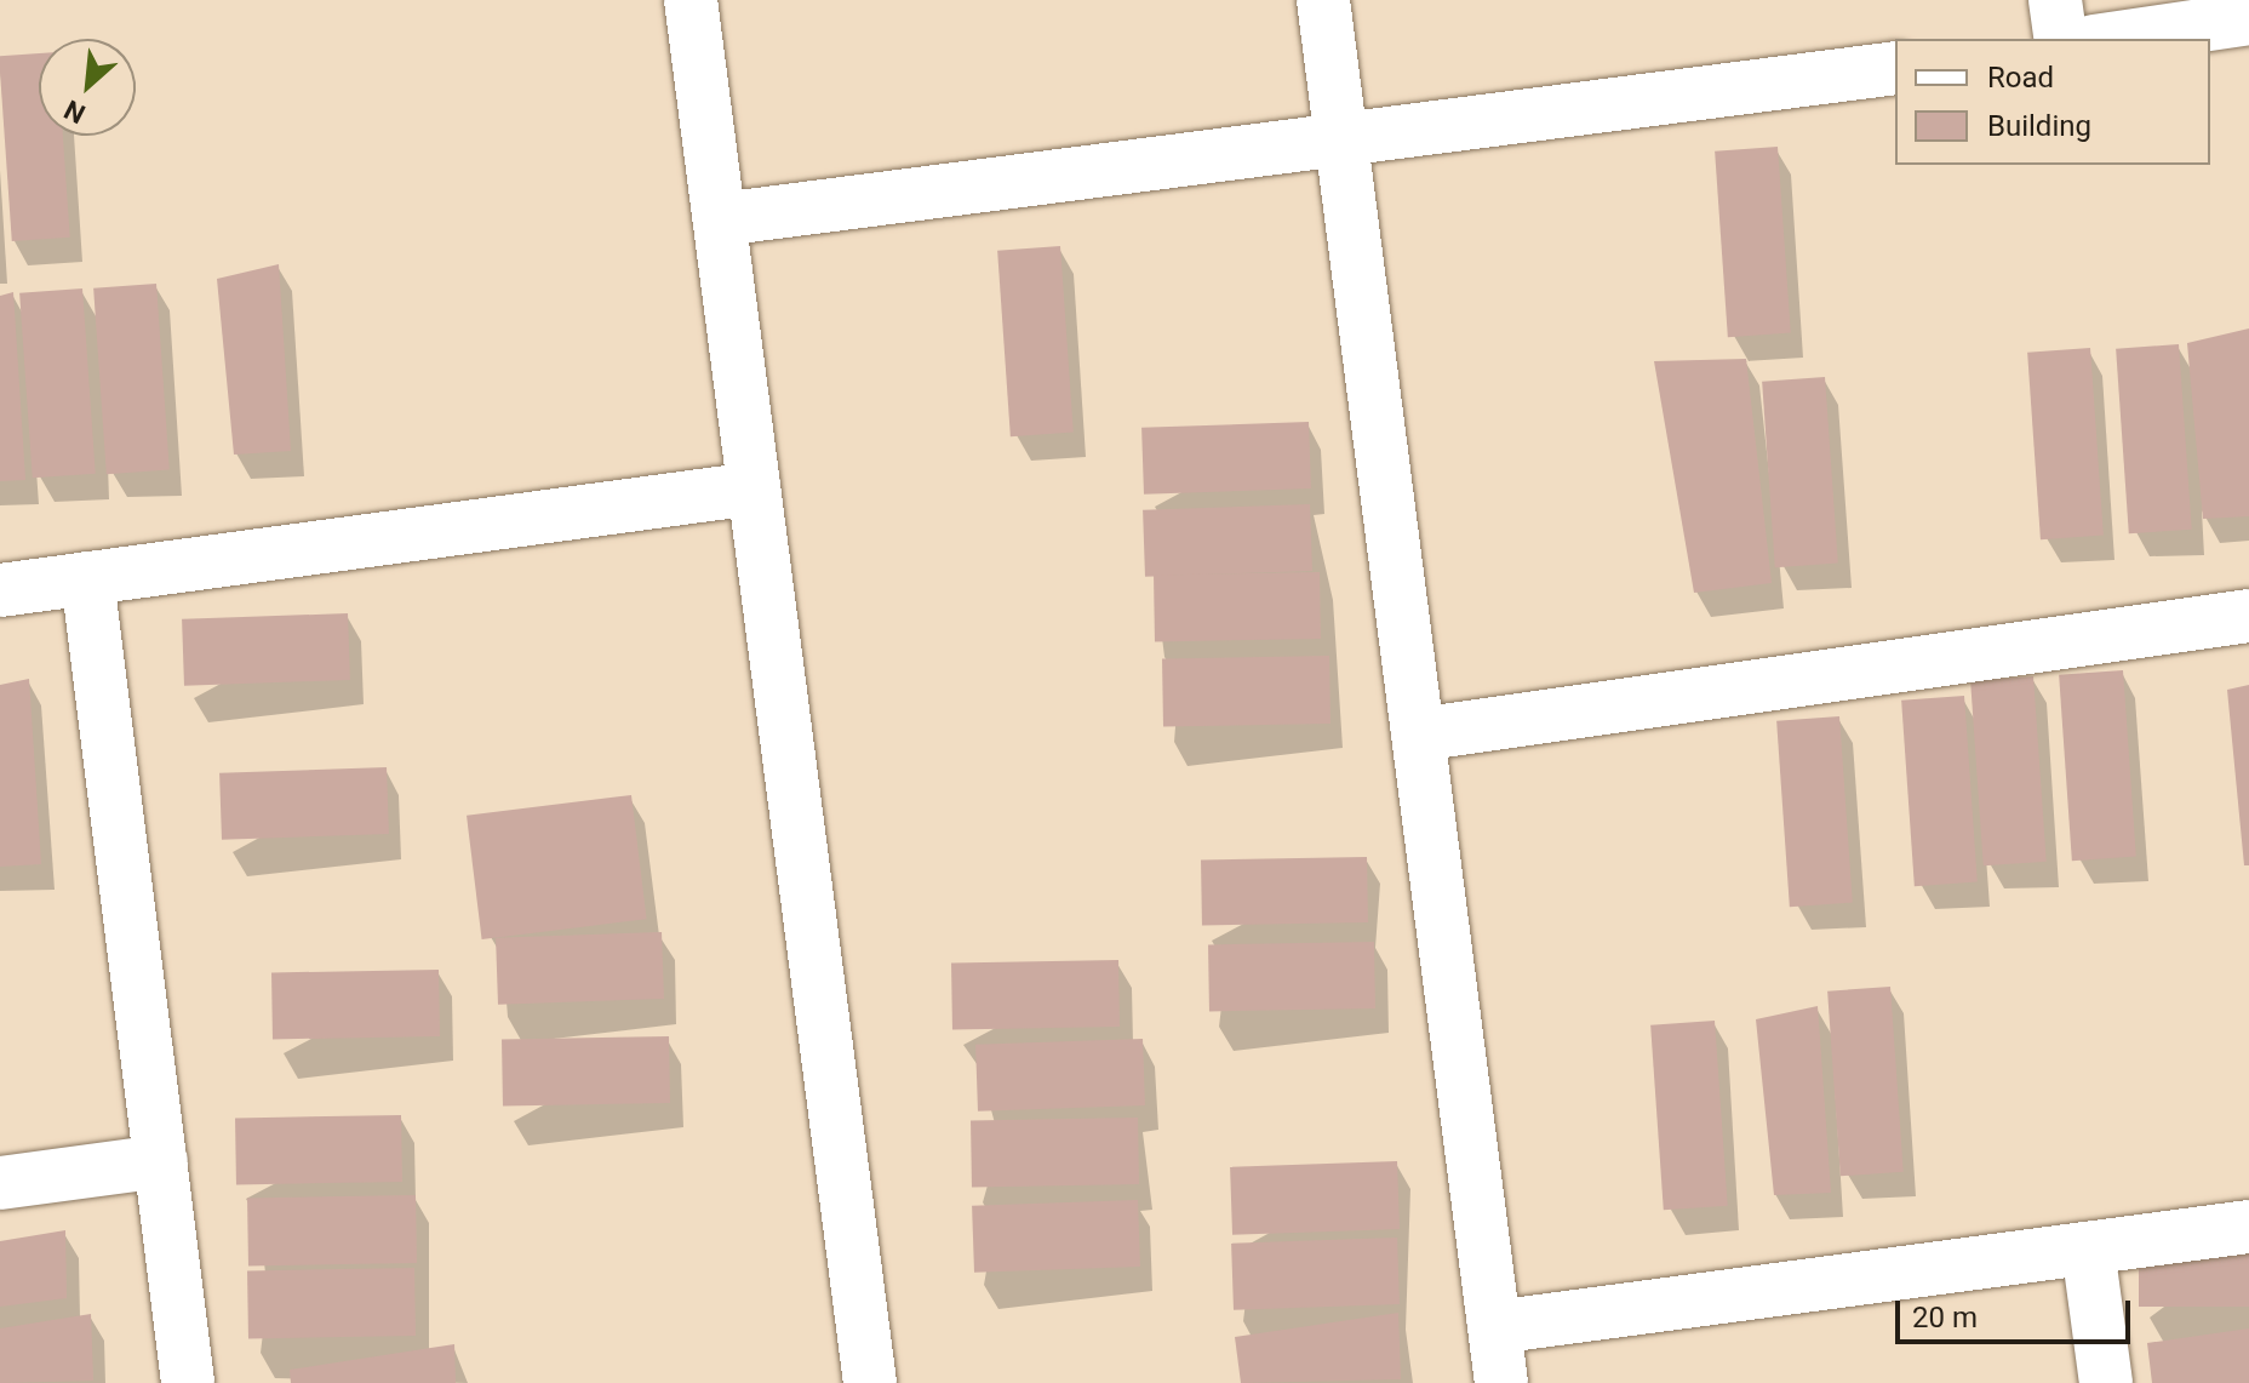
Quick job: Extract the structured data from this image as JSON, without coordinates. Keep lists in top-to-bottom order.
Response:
{
  "legend": ["Road", "Building"],
  "scale_bar": "20 m",
  "north": "bottom left"
}
